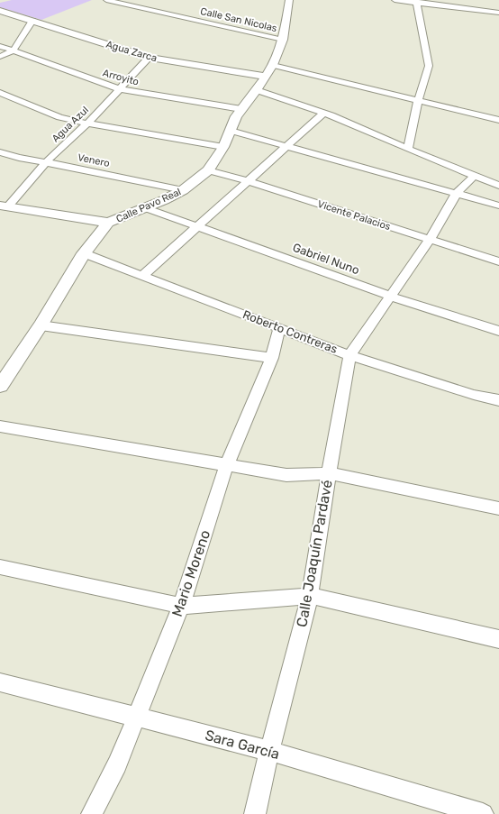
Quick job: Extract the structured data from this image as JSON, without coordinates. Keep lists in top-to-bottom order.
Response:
{
  "streets": {
    "street": [
      "Calle San Nicolas",
      "Agua Zarca",
      "Arroyito",
      "Agua Azul",
      "Venero",
      "Calle Pavo Real",
      "Vicente Palacios",
      "Gabriel Nuno",
      "Roberto Contreras",
      "Calle Joaquín Pardavé",
      "Mario Moreno",
      "Sara García"
    ]
  },
  "crossings": [
    ["Calle San Nicolas", "Calle Pavo Real"],
    ["Agua Zarca", "Agua Azul"],
    ["Agua Zarca", "Calle Pavo Real"],
    ["Arroyito", "Agua Azul"],
    ["Arroyito", "Calle Pavo Real"],
    ["Agua Azul", "Venero"],
    ["Venero", "Calle Pavo Real"],
    ["Calle Pavo Real", "Vicente Palacios"],
    ["Calle Pavo Real", "Gabriel Nuno"],
    ["Calle Pavo Real", "Roberto Contreras"],
    ["Roberto Contreras", "Calle Joaquín Pardavé"],
    ["Roberto Contreras", "Mario Moreno"],
    ["Calle Joaquín Pardavé", "Sara García"],
    ["Mario Moreno", "Sara García"]
  ]
}
